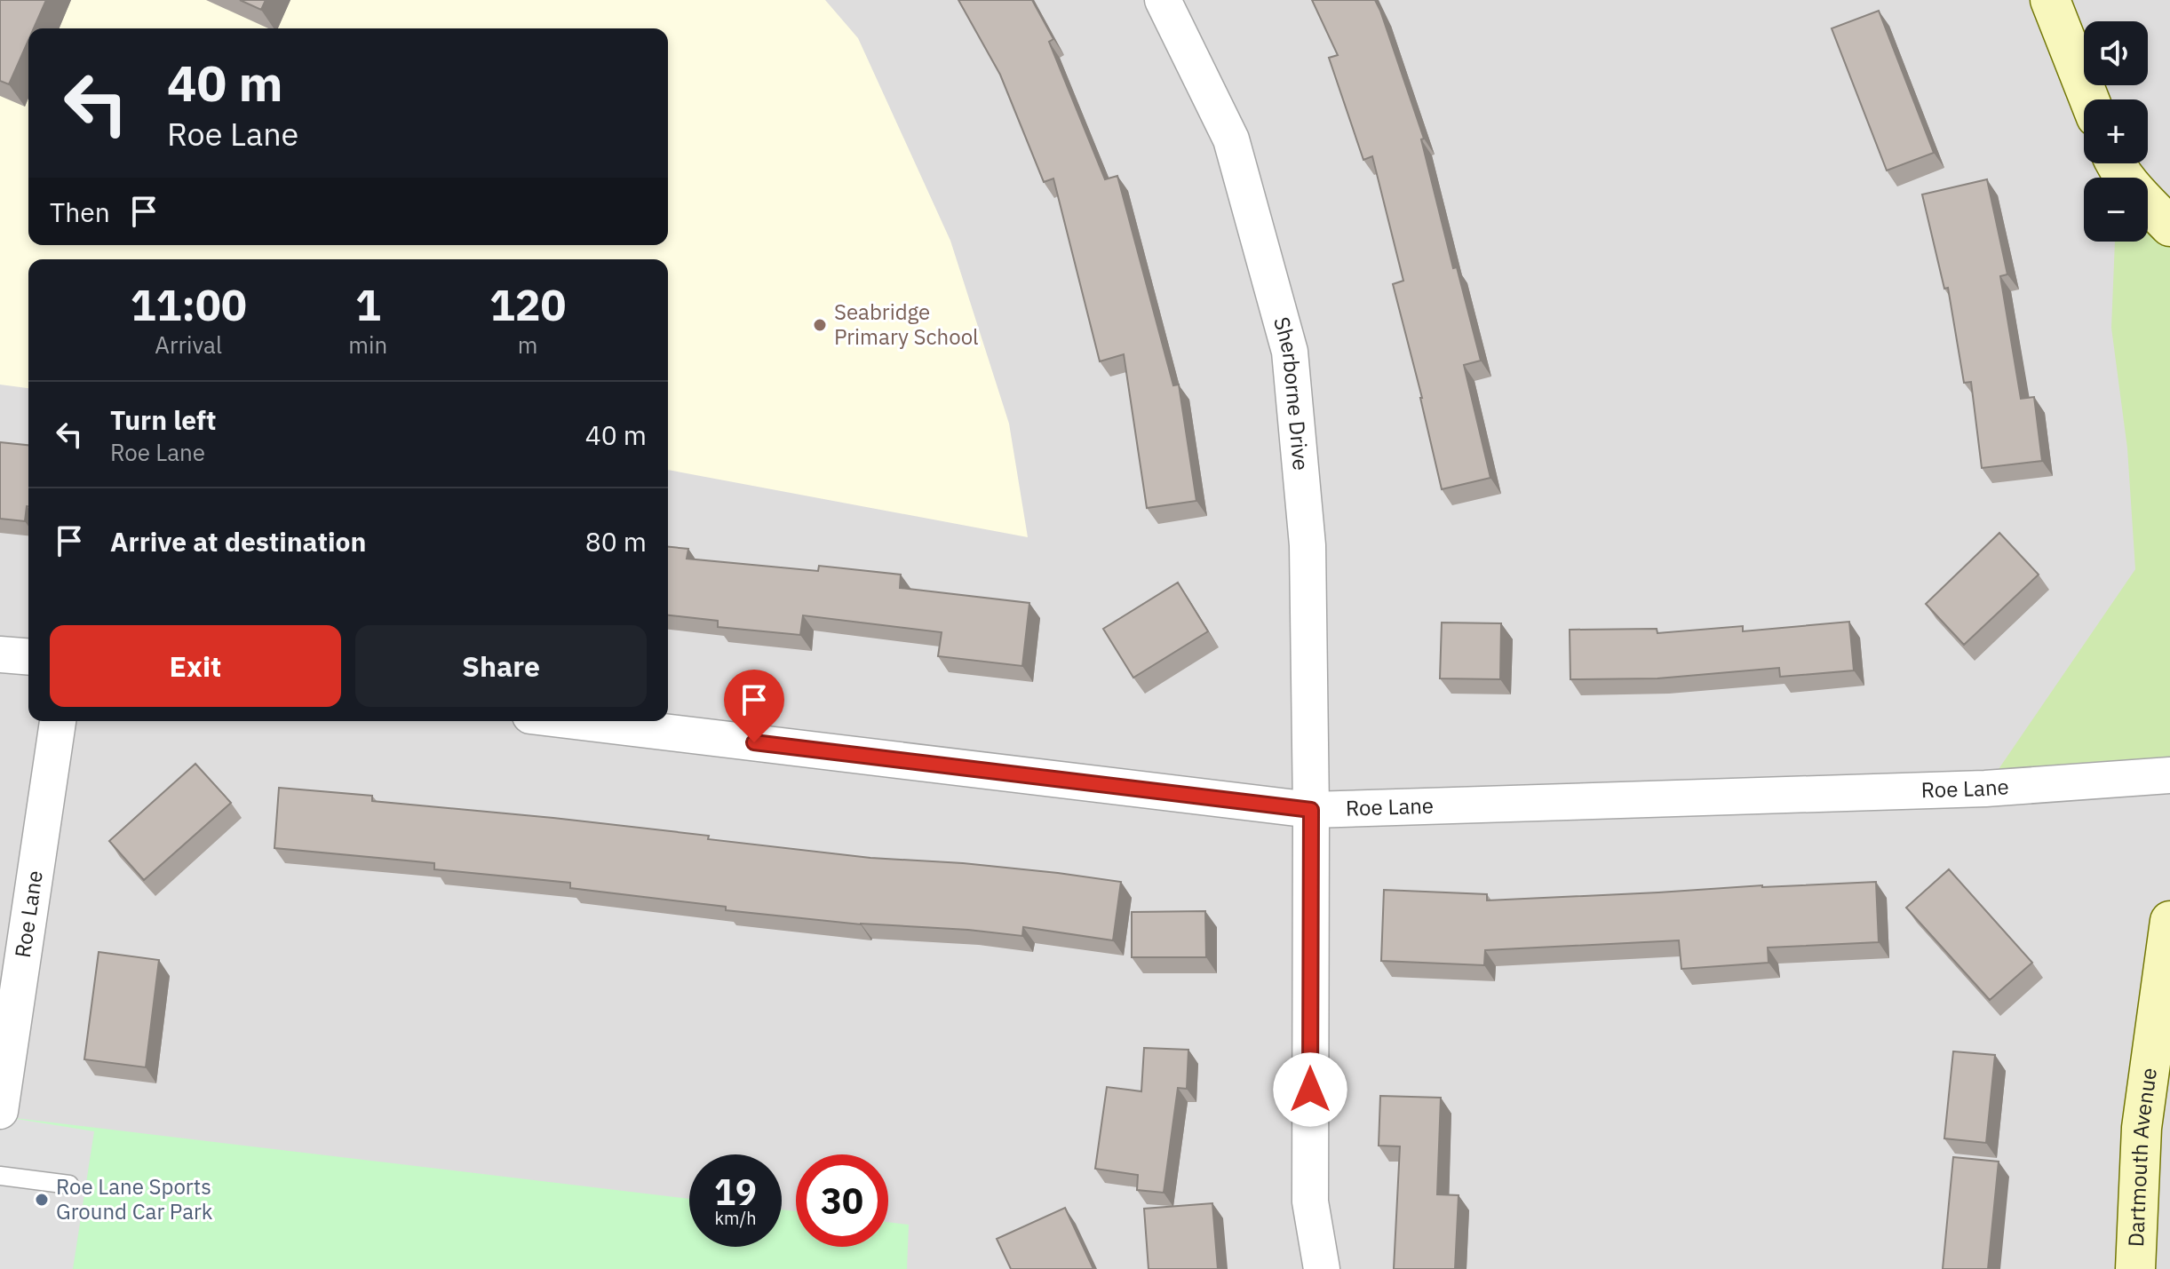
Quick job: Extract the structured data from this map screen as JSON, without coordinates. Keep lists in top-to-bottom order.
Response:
{
  "streets": {
    "street": ["Sherborne Drive", "Roe Lane", "Dartmouth Avenue"]
  },
  "crossings": [
    ["Sherborne Drive", "Roe Lane"]
  ],
  "places": ["Seabridge Primary School", "Roe Lane Sports Ground Car Park"],
  "page": {
    "map_buttons": ["+", "−"],
    "turn": ["40 m", "Roe Lane"],
    "then": "Then",
    "eta": [
      "11:00",
      "Arrival",
      "1",
      "min",
      "120",
      "m"
    ],
    "list": [
      {
        "name": "Turn left",
        "note": "Roe Lane",
        "value": "40 m"
      },
      {
        "name": "Arrive at destination",
        "value": "80 m"
      }
    ],
    "buttons": ["Exit", "Share"],
    "speed": "19 km/h",
    "limit": "30"
  }
}
